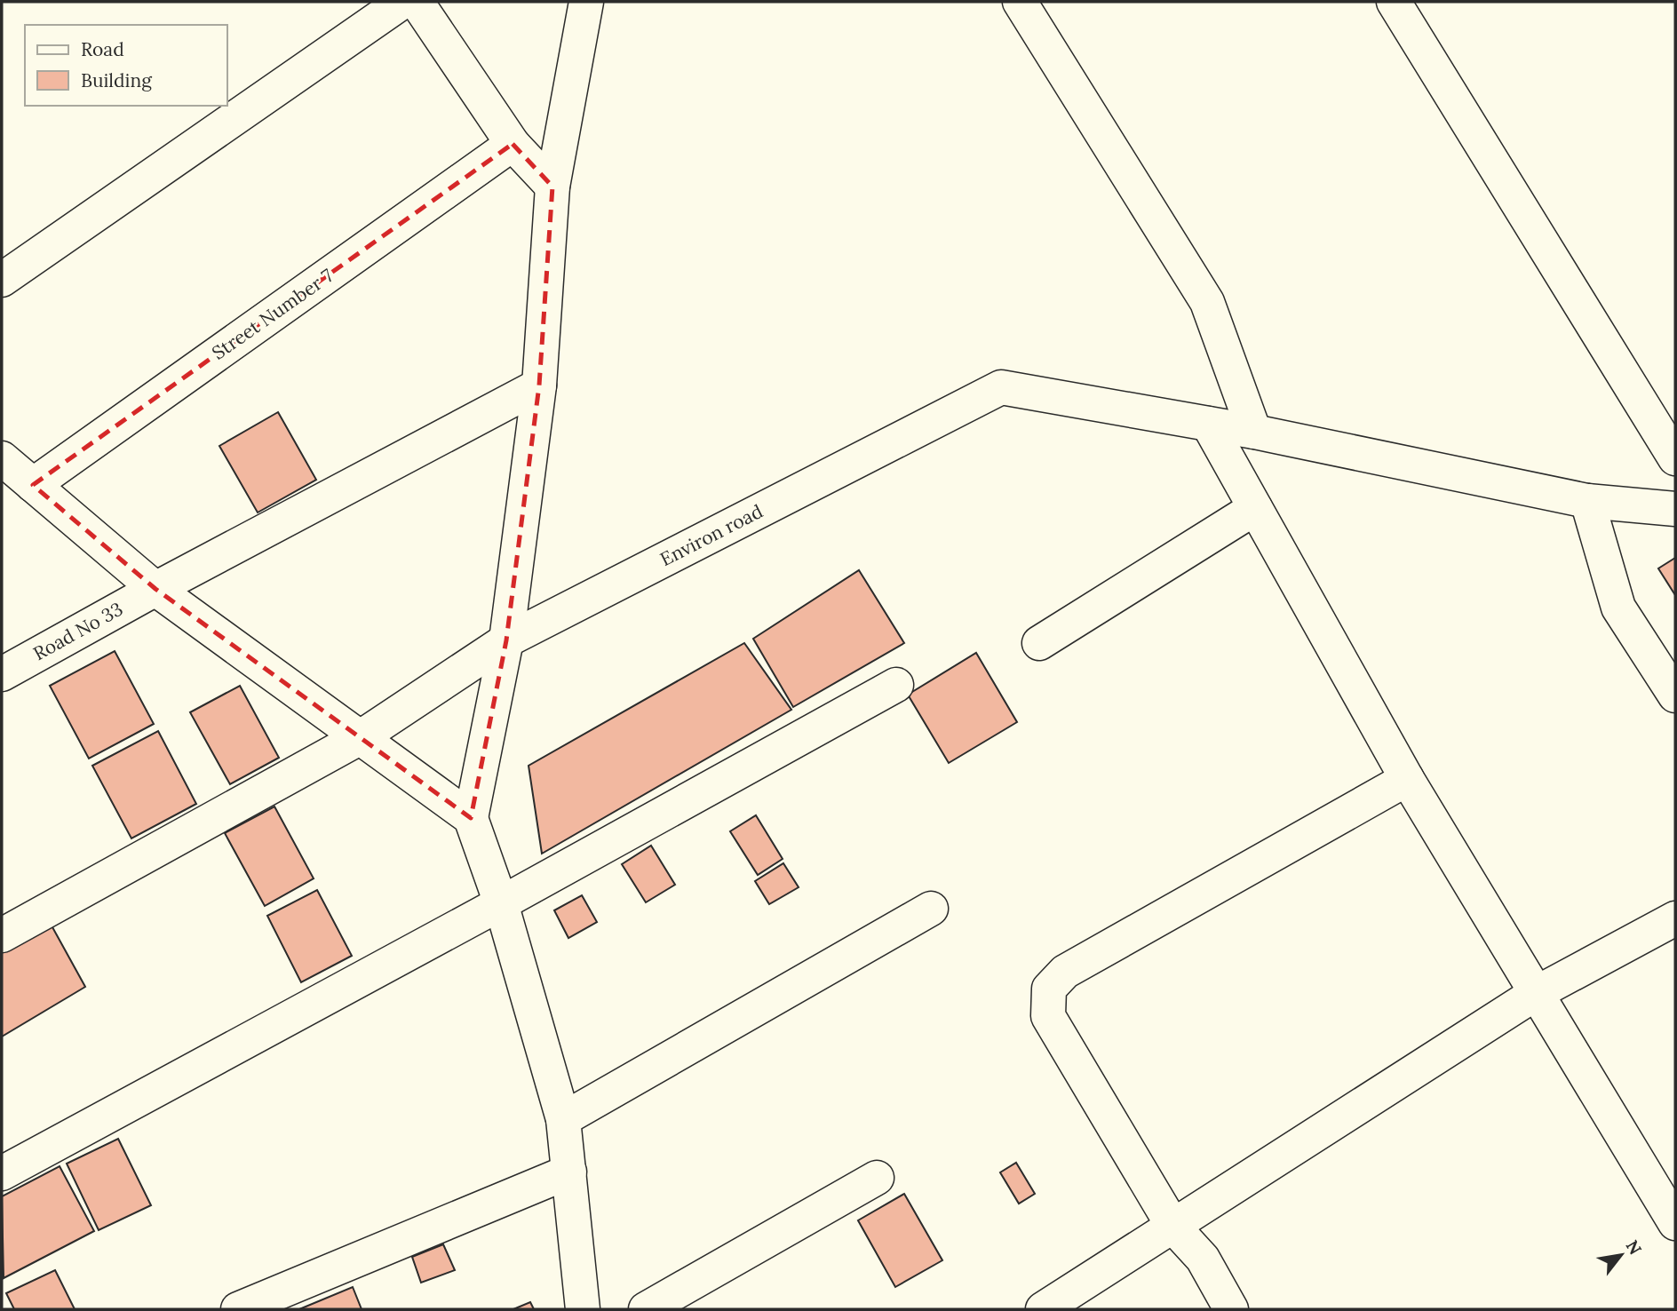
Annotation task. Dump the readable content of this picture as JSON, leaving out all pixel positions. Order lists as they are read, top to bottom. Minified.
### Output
{"streets":{"street":["Street Number 7","Environ road","Road No 33"]},"legend":["Road","Building"],"north":"top right"}
